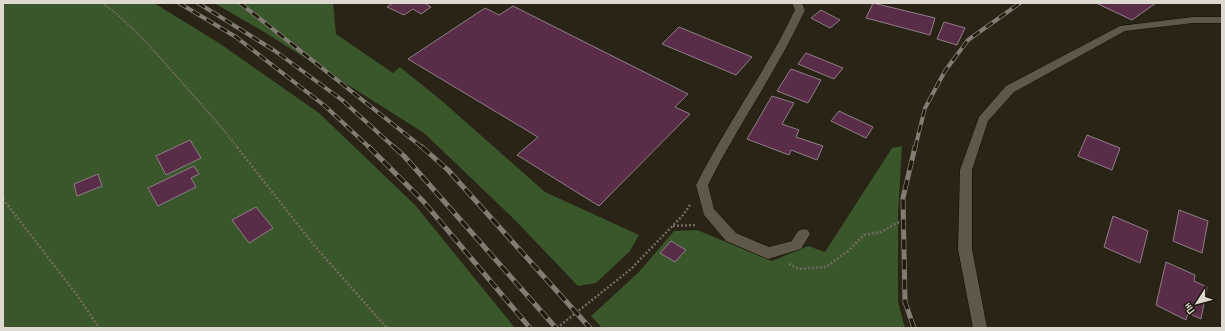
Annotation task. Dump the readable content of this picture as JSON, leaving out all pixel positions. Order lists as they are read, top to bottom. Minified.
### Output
{"north":"bottom left"}
